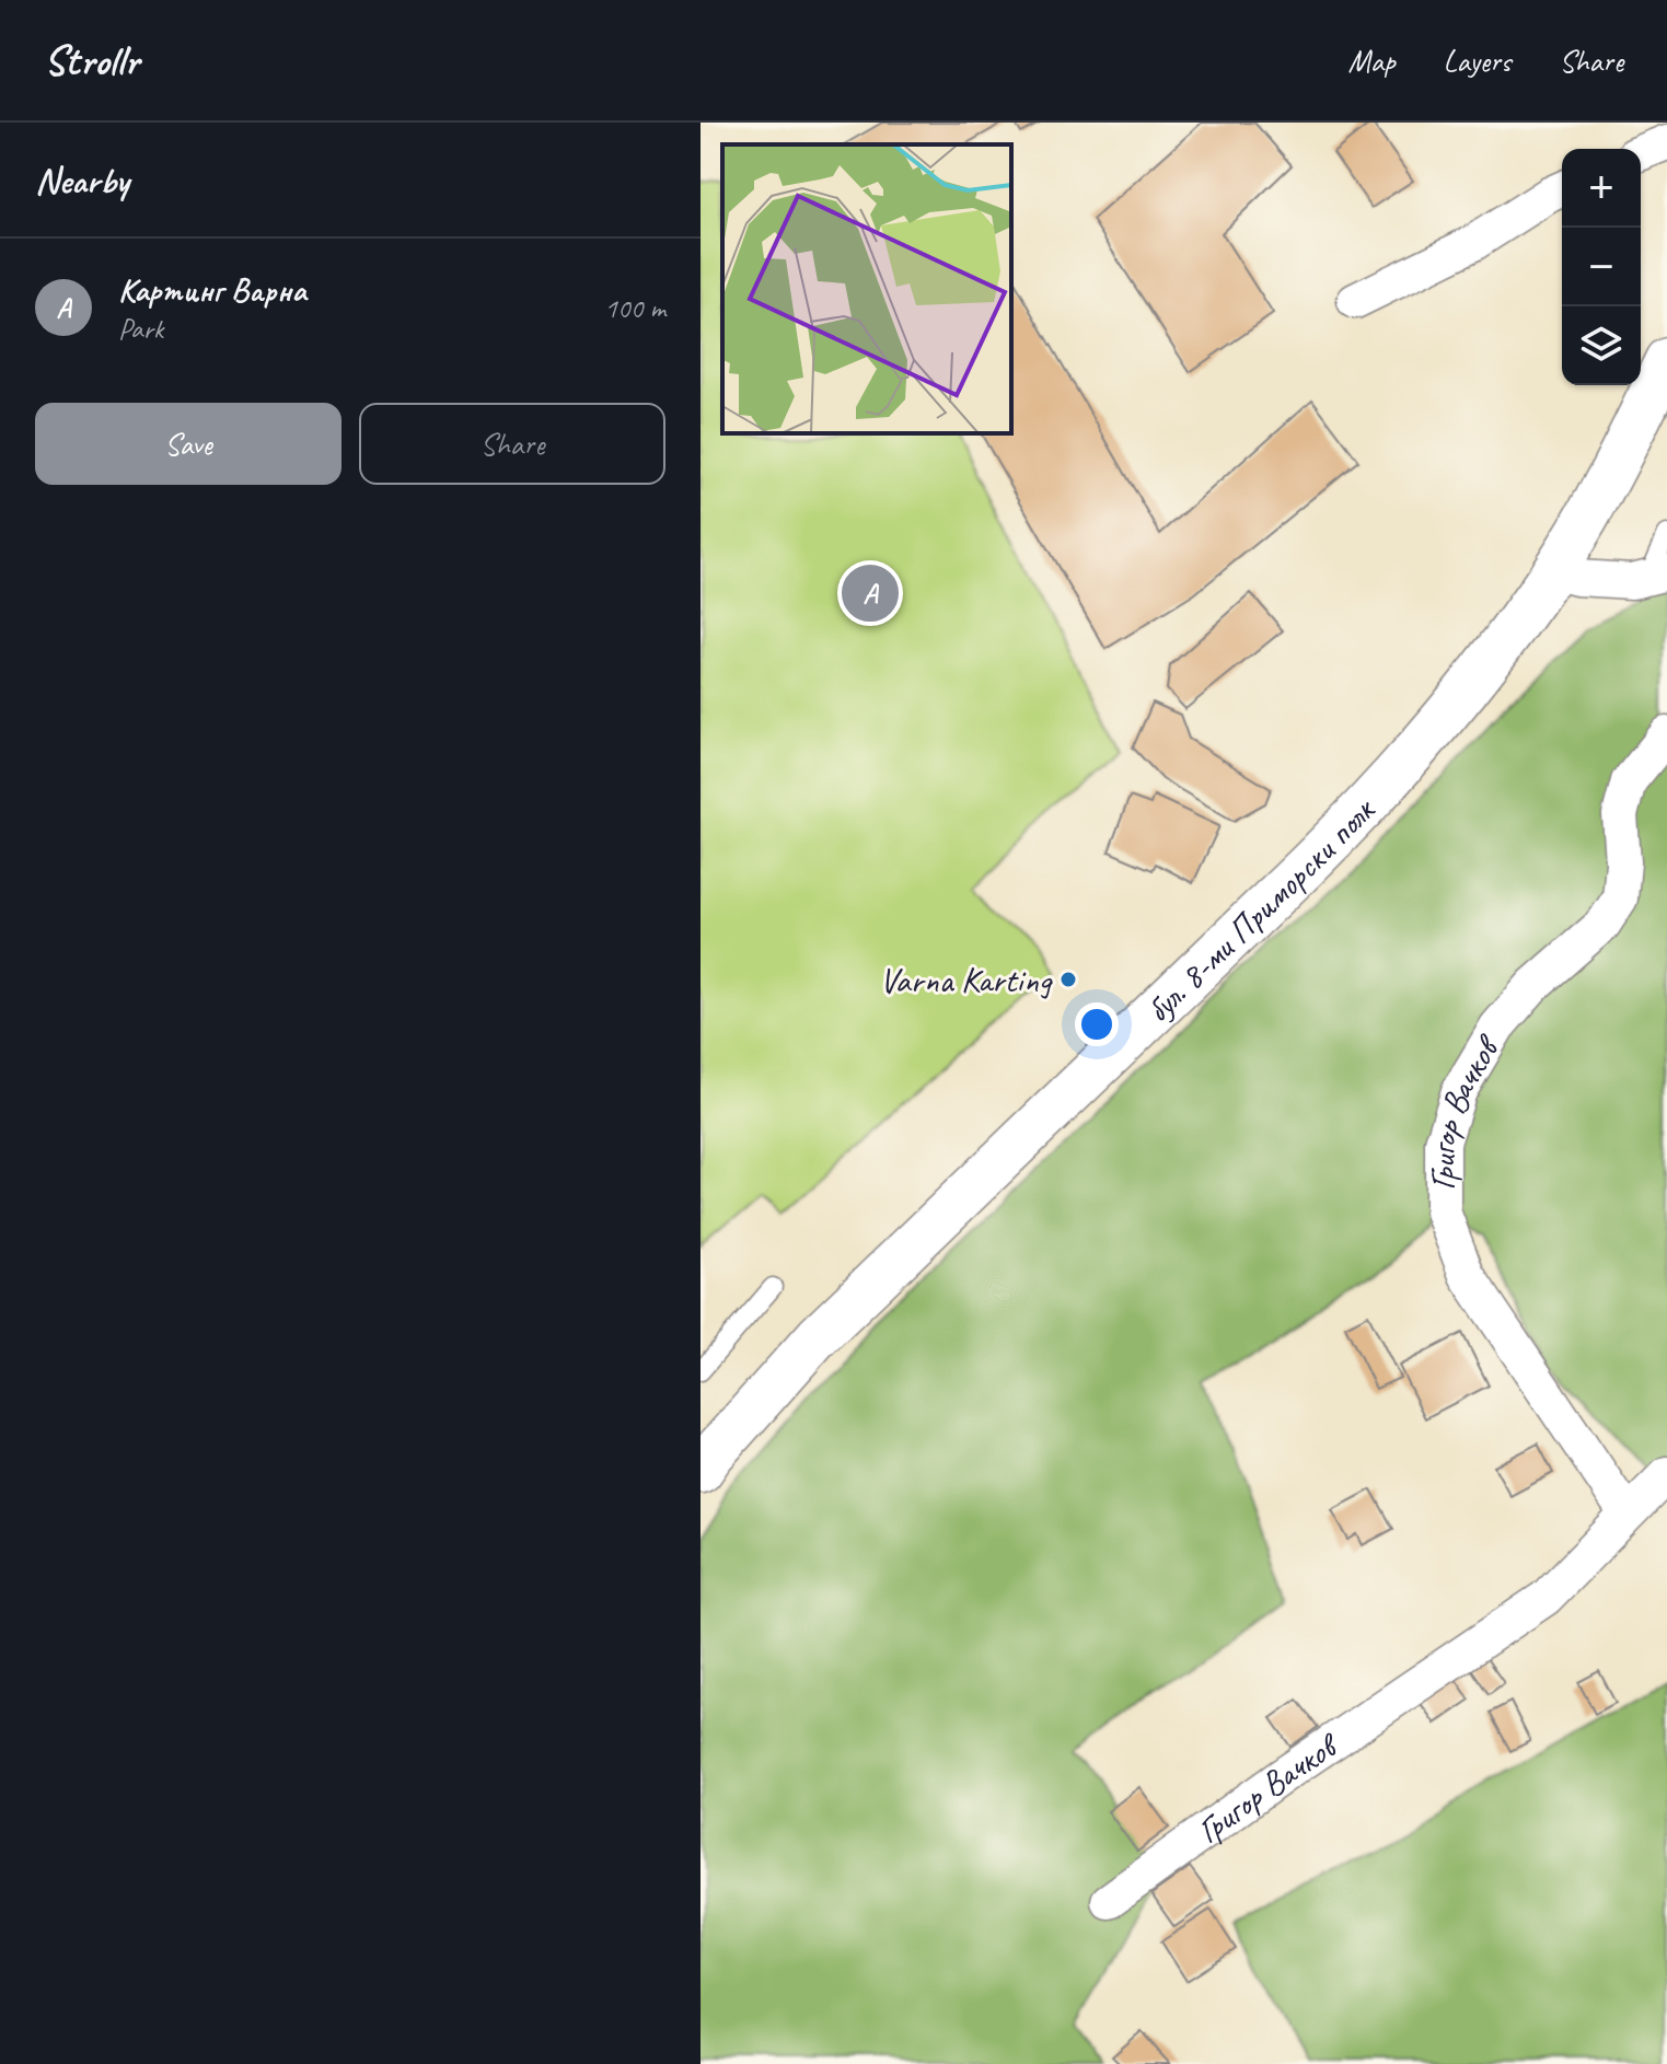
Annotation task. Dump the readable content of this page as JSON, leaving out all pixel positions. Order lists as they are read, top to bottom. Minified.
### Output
{"streets":{"street":["бул. 8-ми Приморски полк","Григор Вачков"]},"places":["Varna Karting"],"page":{"header":"Strollr","nav":["Map","Layers","Share"],"heading":"Nearby","map_buttons":["+","−"],"list":[{"mark":"A","name":"Картинг Варна","note":"Park","value":"100 m"}],"buttons":["Save","Share"],"pins":"A"}}
